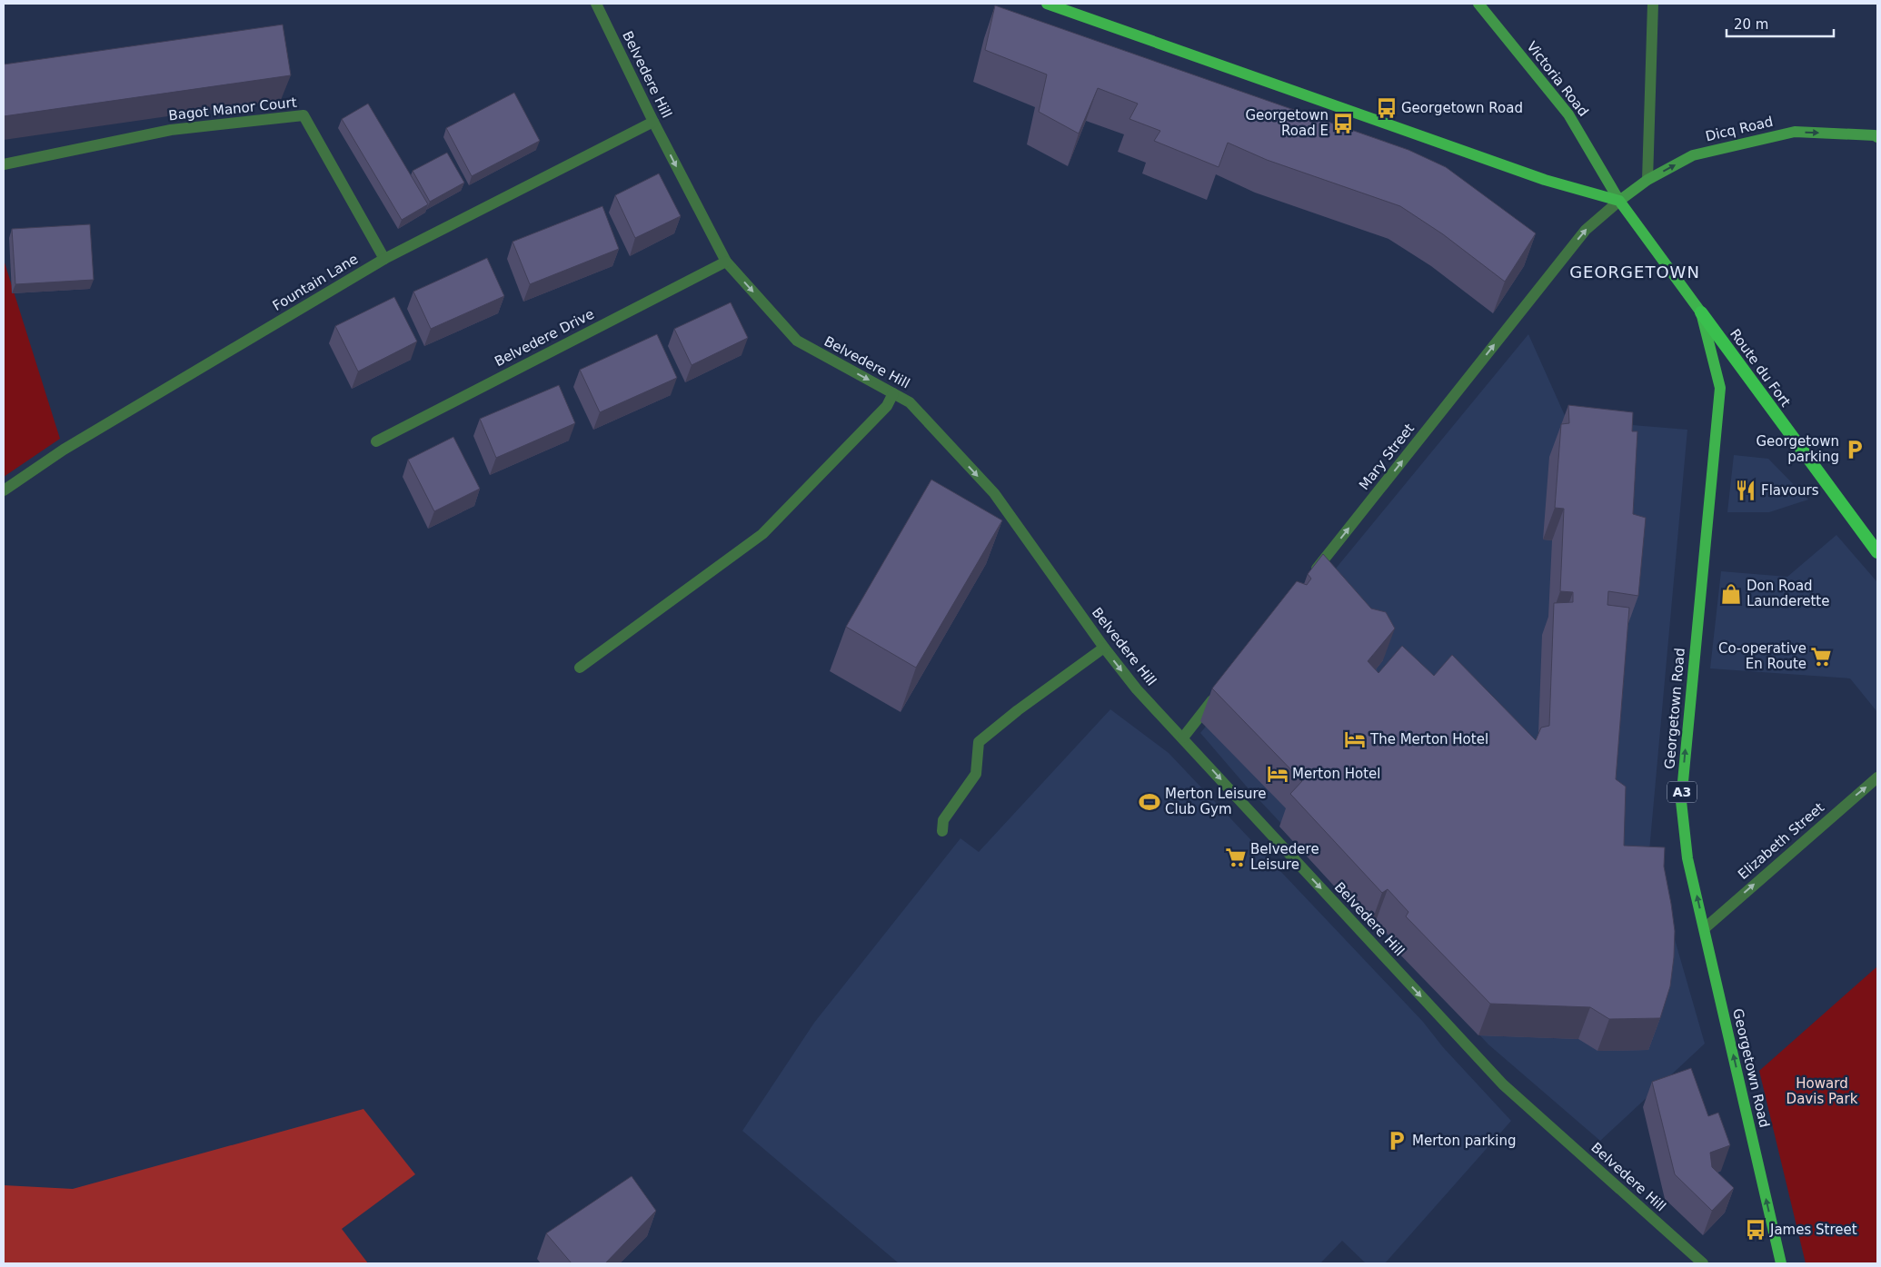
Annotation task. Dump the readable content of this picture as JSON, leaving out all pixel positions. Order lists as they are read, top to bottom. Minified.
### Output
{"streets":{"highway":["Route du Fort"],"main road":["Victoria Road","Dicq Road","Georgetown Road","A3"],"street":["Belvedere Hill","Bagot Manor Court","Fountain Lane","Belvedere Drive","Mary Street","Elizabeth Street"]},"crossings":[["Belvedere Hill","Fountain Lane"],["Belvedere Hill","Belvedere Drive"],["Victoria Road","Dicq Road"],["Victoria Road","Route du Fort"],["Victoria Road","Mary Street"],["Bagot Manor Court","Fountain Lane"],["Dicq Road","Route du Fort"],["Dicq Road","Mary Street"],["Route du Fort","Mary Street"],["Route du Fort","Georgetown Road"],["Georgetown Road","Elizabeth Street"]],"one_way":["Belvedere Hill","Dicq Road","Mary Street","Georgetown Road","Elizabeth Street"],"districts":["GEORGETOWN"],"parks":["Howard Davis Park"],"places":{"bus stop":["Georgetown Road","Georgetown Road E","James Street"],"parking":["Georgetown parking","Merton parking"],"restaurant":["Flavours"],"shop":["Don Road Launderette"],"supermarket":["Co-operative En Route","Belvedere Leisure"],"hotel":["The Merton Hotel","Merton Hotel"],"sports":["Merton Leisure Club Gym"]},"scale_bar":"20 m"}
